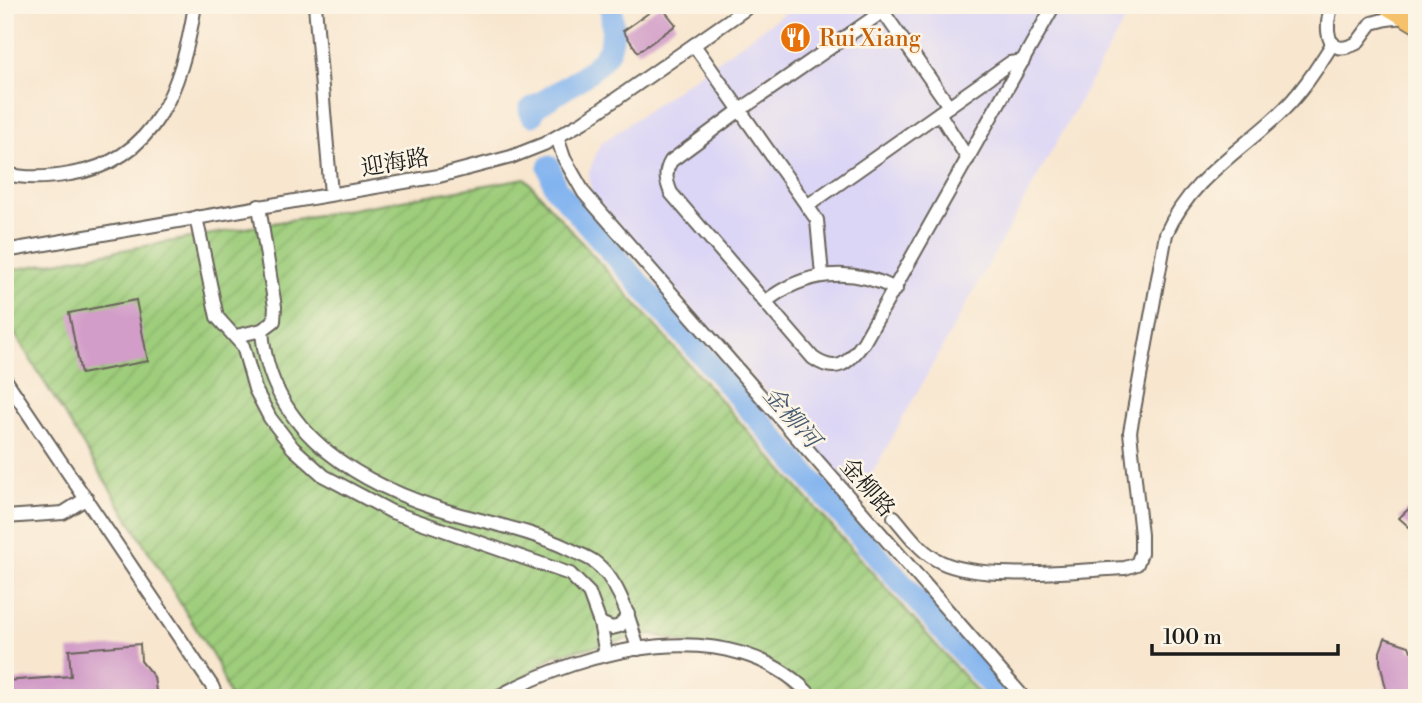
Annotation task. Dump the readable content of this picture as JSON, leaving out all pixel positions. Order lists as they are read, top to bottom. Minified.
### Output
{"streets":{"street":["迎海路","金柳路"]},"crossings":[["迎海路","金柳路"]],"water":["金柳河"],"places":{"restaurant":["Rui Xiang"]},"scale_bar":"100 m"}
